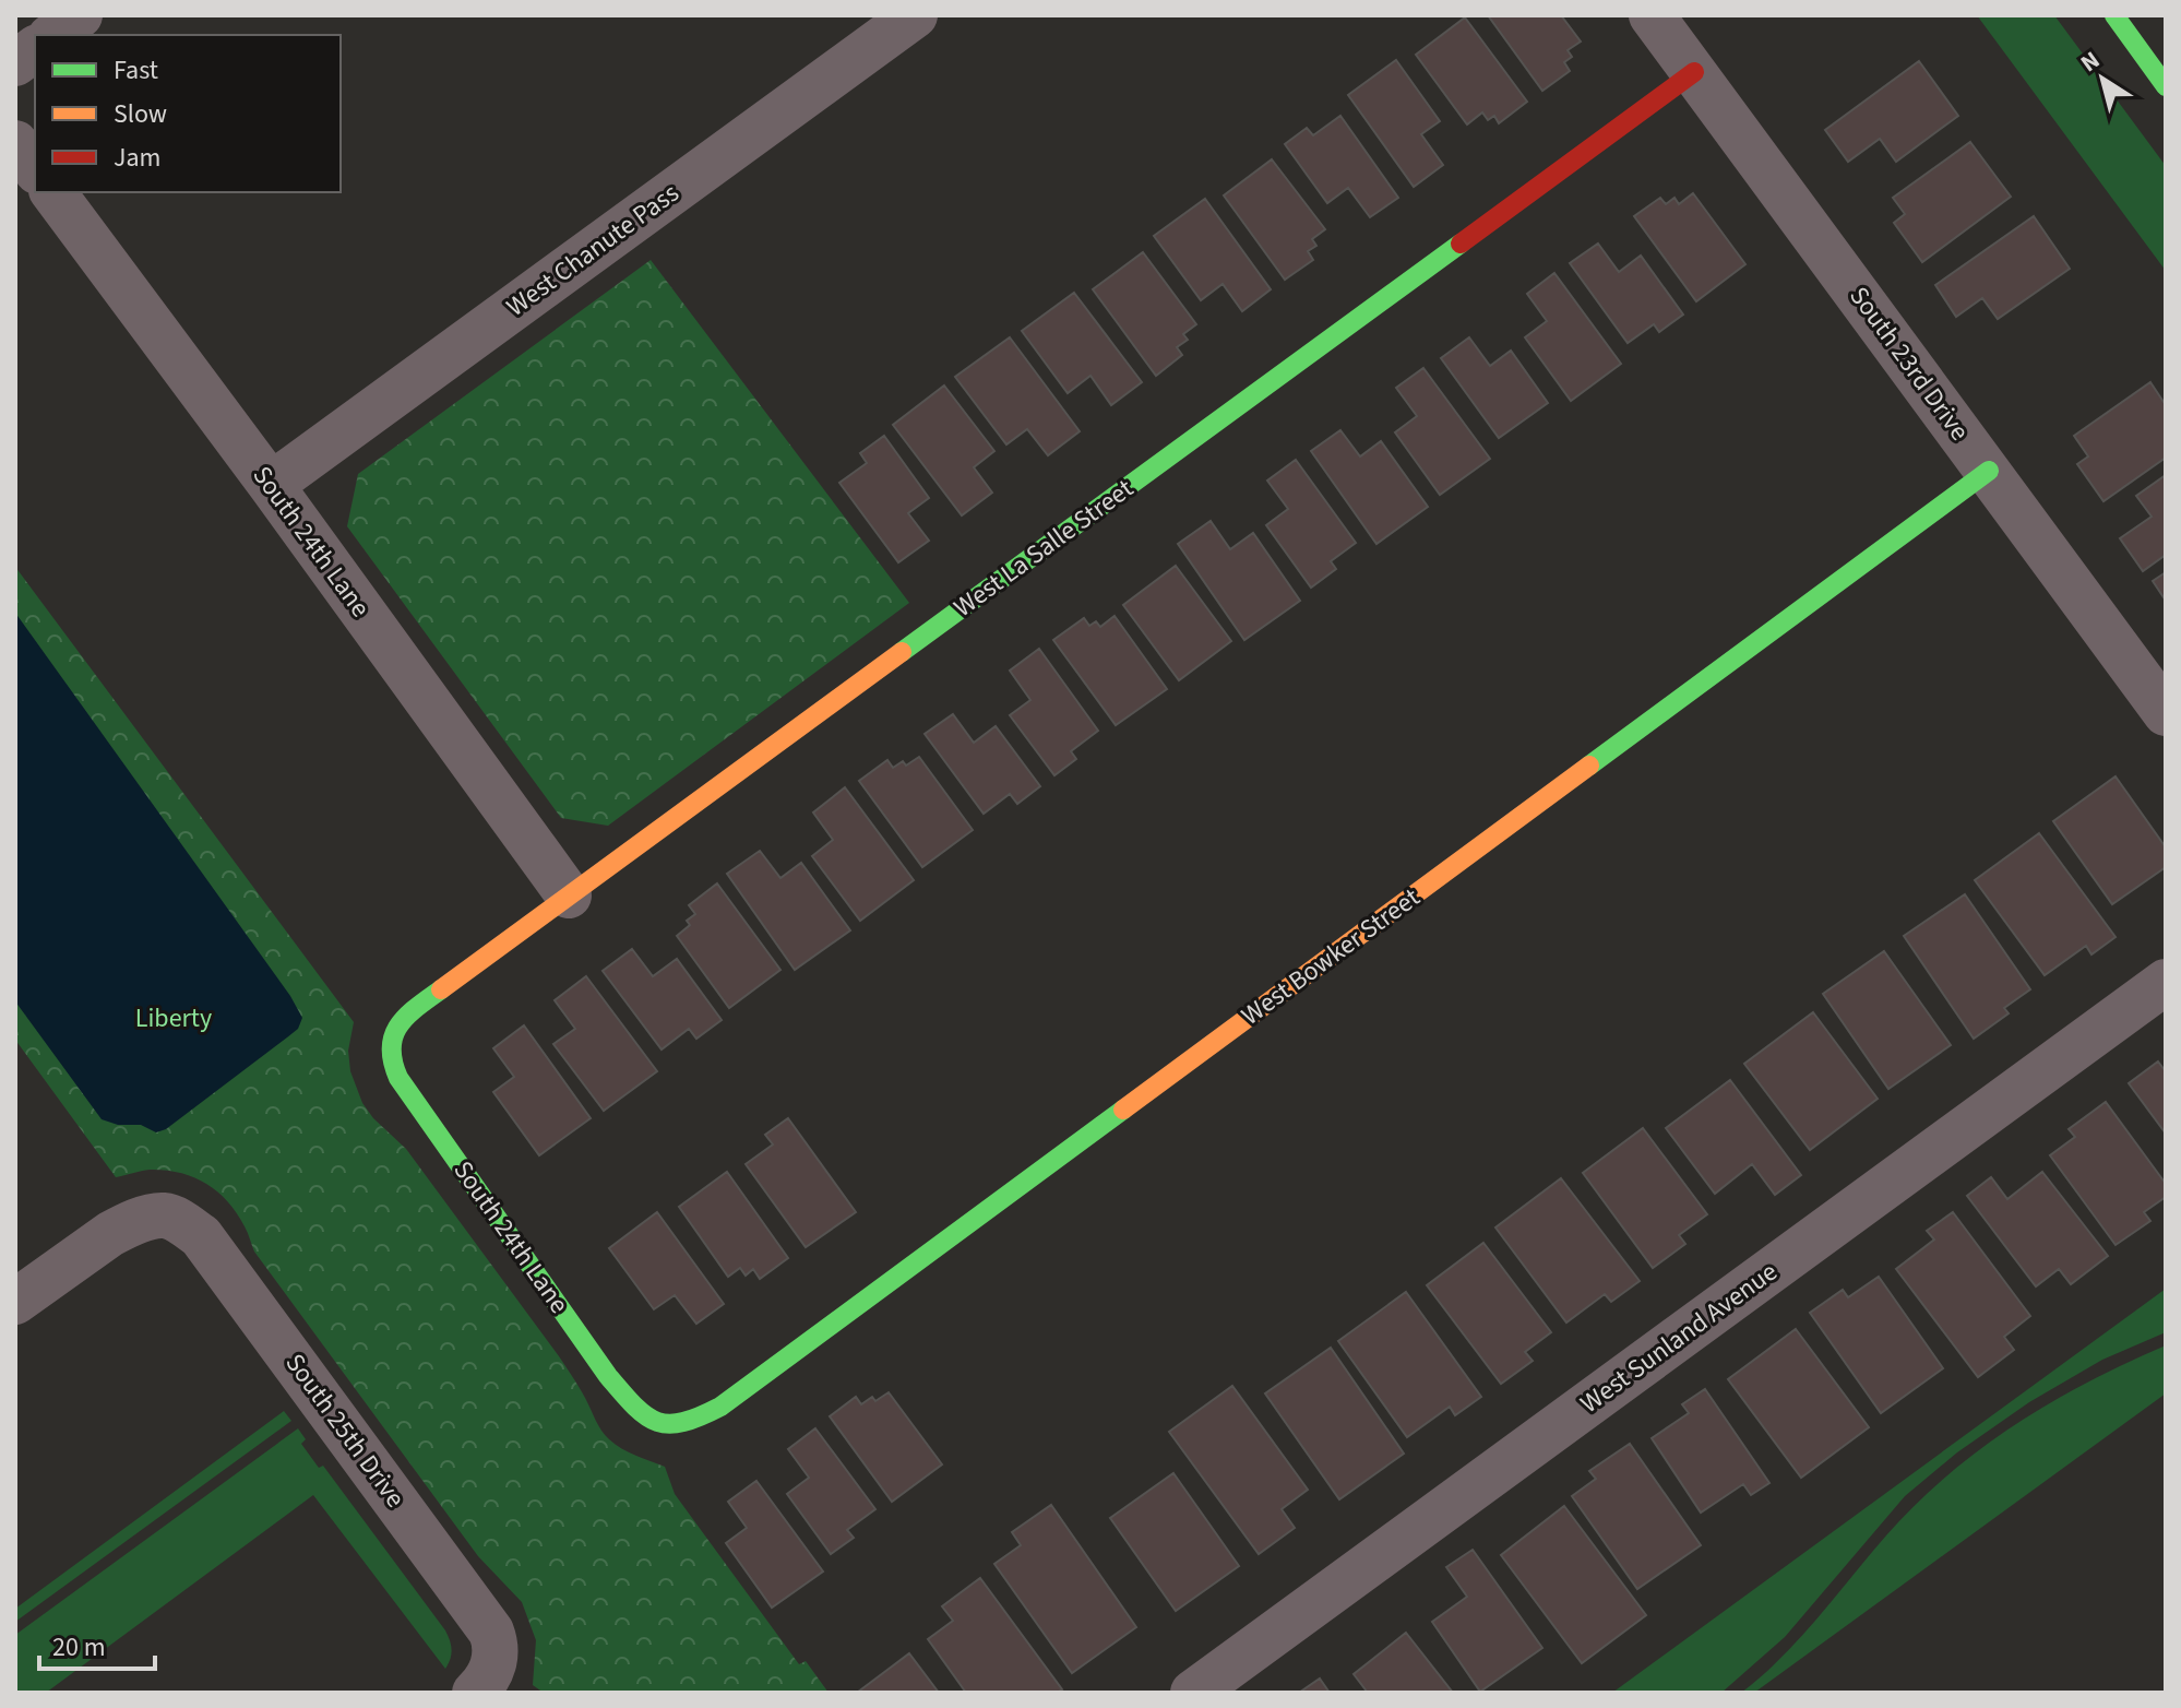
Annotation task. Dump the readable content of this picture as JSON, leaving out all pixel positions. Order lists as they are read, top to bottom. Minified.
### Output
{"streets":{"street":["West Chanute Pass","South 23rd Drive","South 24th Lane","West La Salle Street","West Bowker Street","West Sunland Avenue","South 25th Drive"]},"crossings":[["West Chanute Pass","South 24th Lane"],["South 23rd Drive","West La Salle Street"],["South 23rd Drive","West Bowker Street"],["South 24th Lane","West La Salle Street"],["South 24th Lane","West Bowker Street"]],"parks":["Liberty"],"legend":["Fast","Slow","Jam"],"scale_bar":"20 m","north":"top left"}
